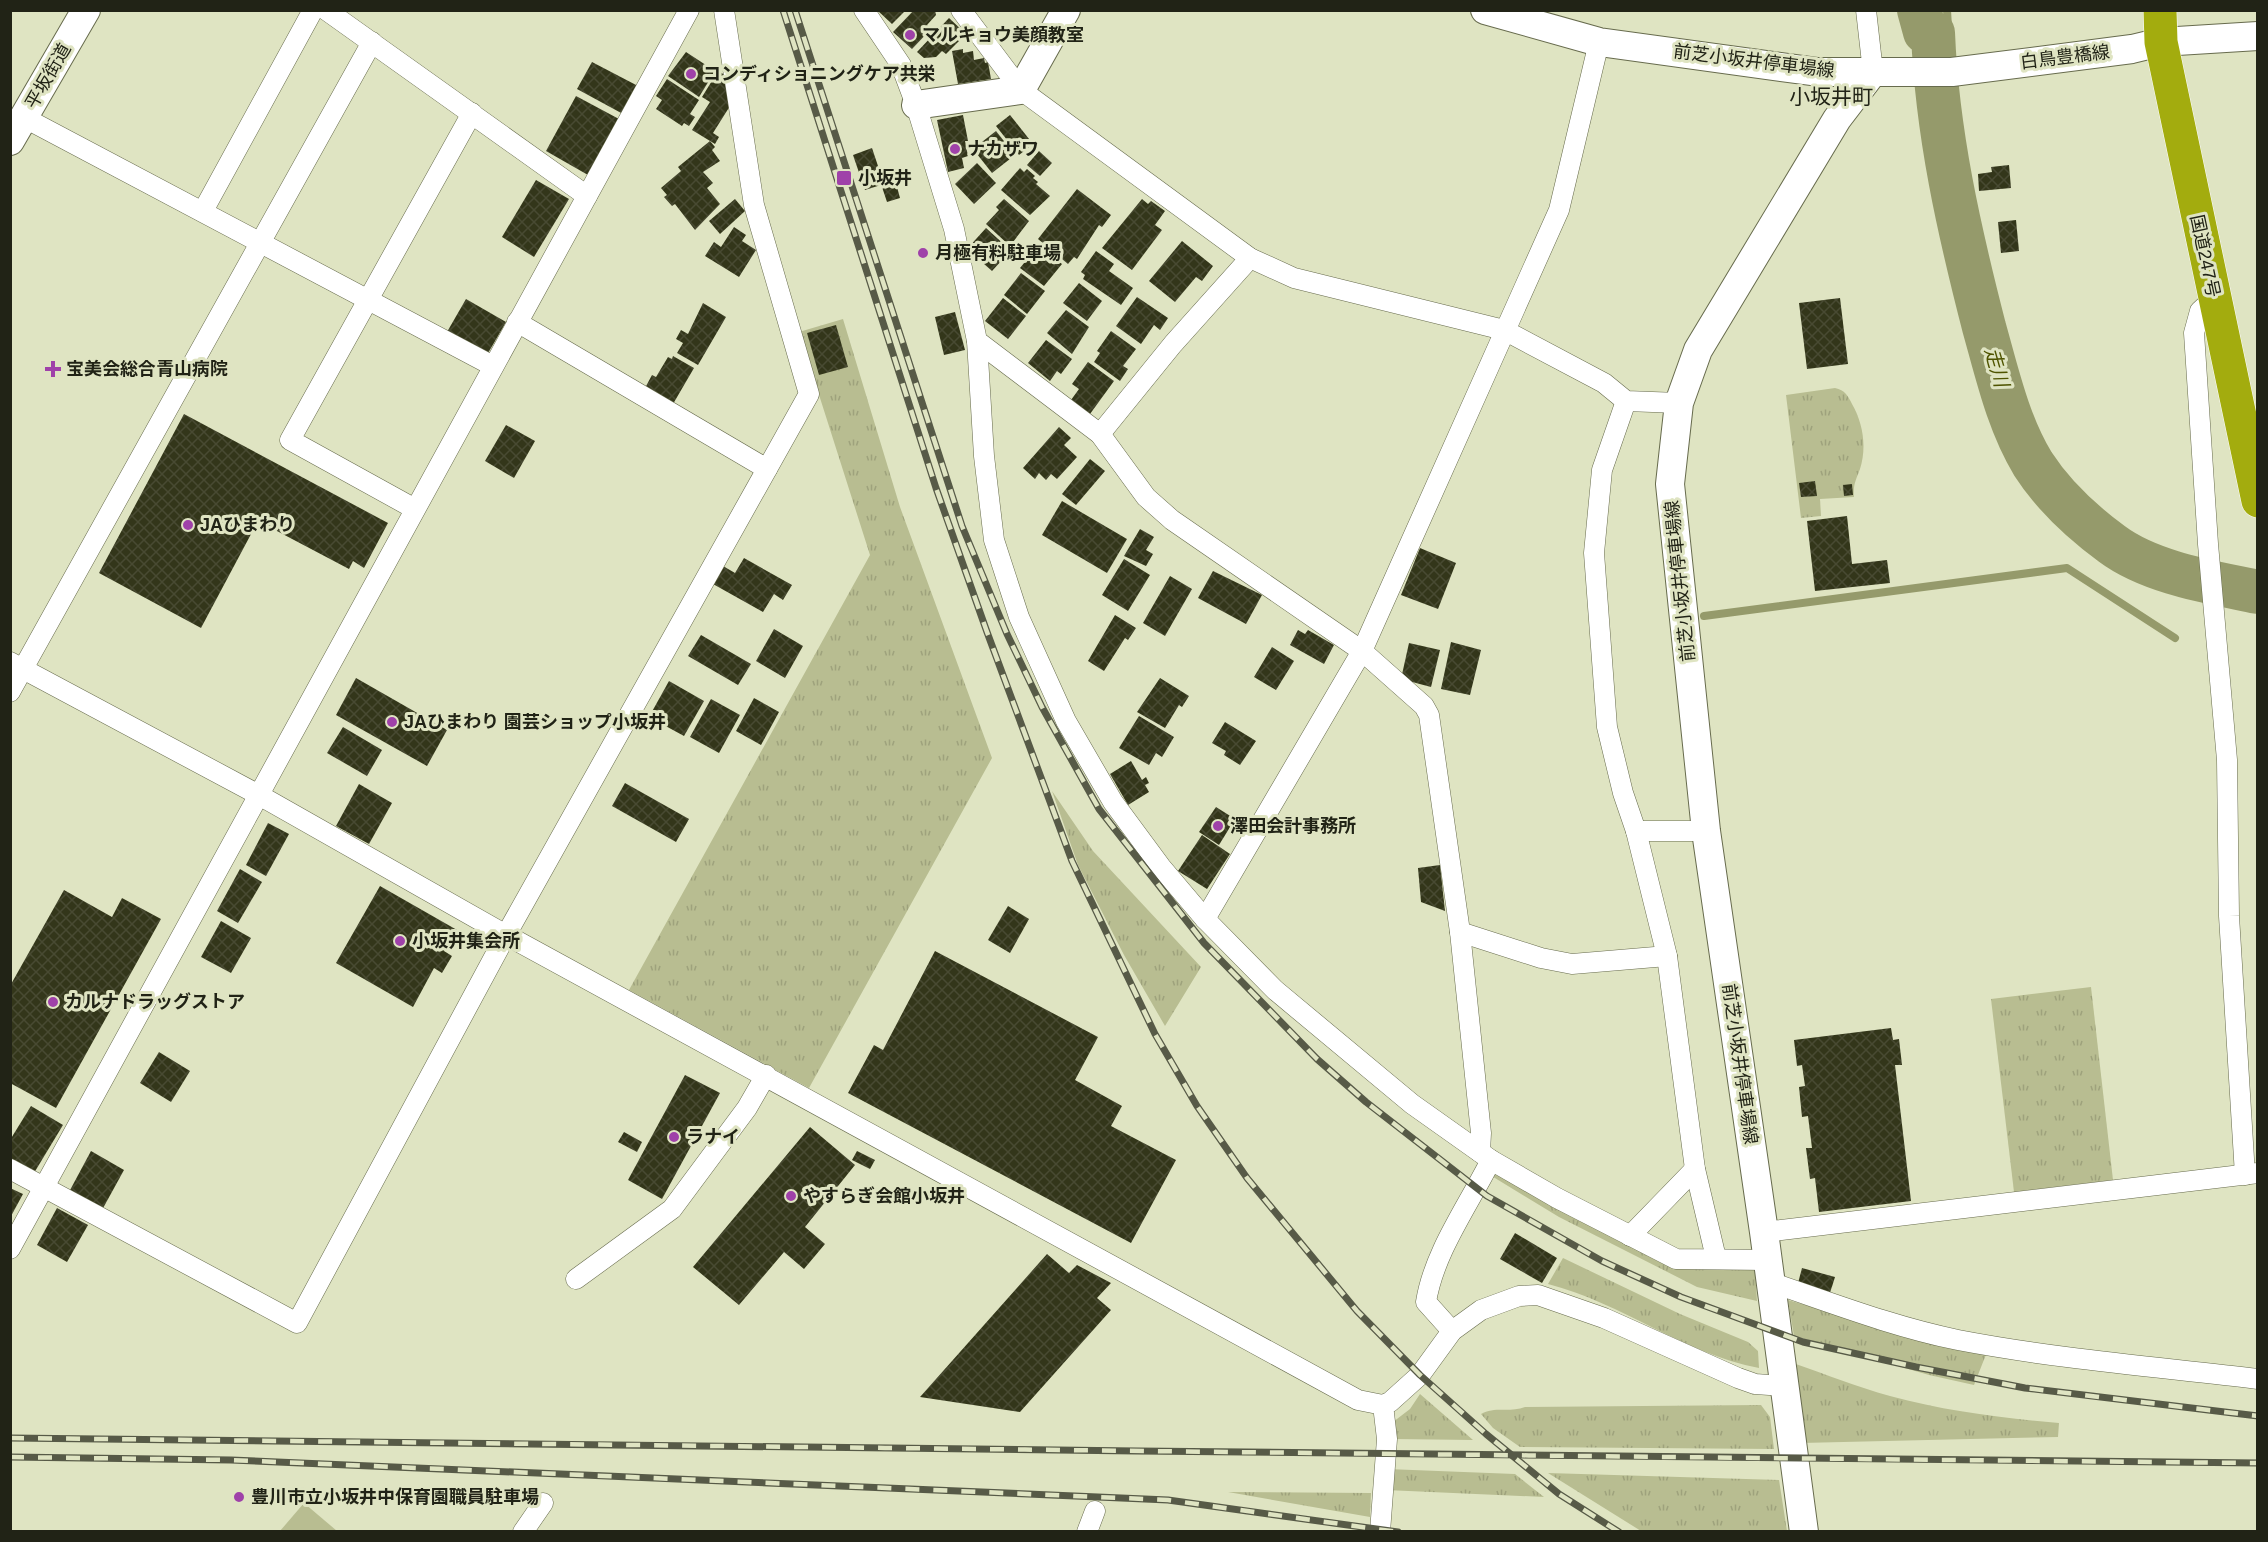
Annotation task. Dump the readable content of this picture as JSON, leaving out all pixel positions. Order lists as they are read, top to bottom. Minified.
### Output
{"streets":{"highway":["国道247号"],"main road":["白鳥豊橋線","前芝小坂井停車場線","平坂街道"]},"crossings":[["白鳥豊橋線","前芝小坂井停車場線"],["白鳥豊橋線","国道247号"]],"districts":["小坂井町"],"water":["走川"],"places":{"other":["マルキョウ美顔教室","コンディショニングケア共栄","ナカザワ","月極有料駐車場","JAひまわり","JAひまわり 園芸ショップ小坂井","澤田会計事務所","小坂井集会所","カルナドラッグストア","ラナイ","やすらぎ会館小坂井","豊川市立小坂井中保育園職員駐車場"],"transit":["小坂井"],"health":["宝美会総合青山病院"]}}
